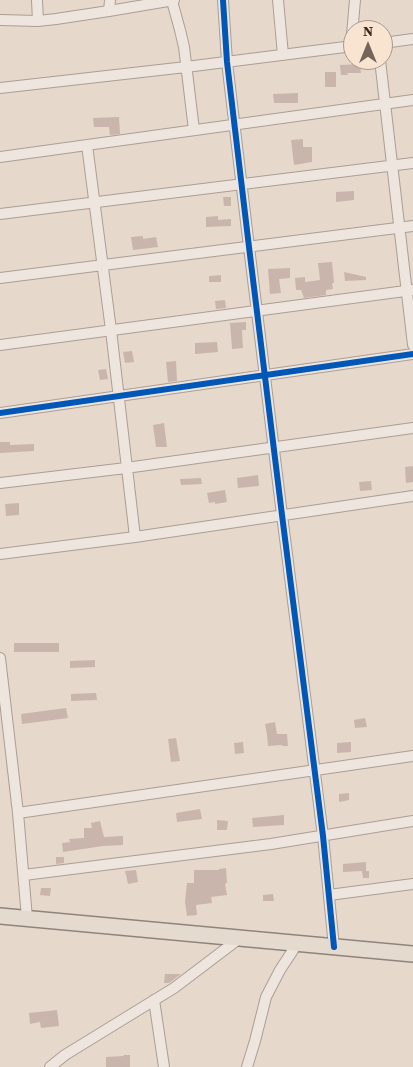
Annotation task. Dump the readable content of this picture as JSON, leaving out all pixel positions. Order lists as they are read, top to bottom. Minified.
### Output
{"north":"top"}
